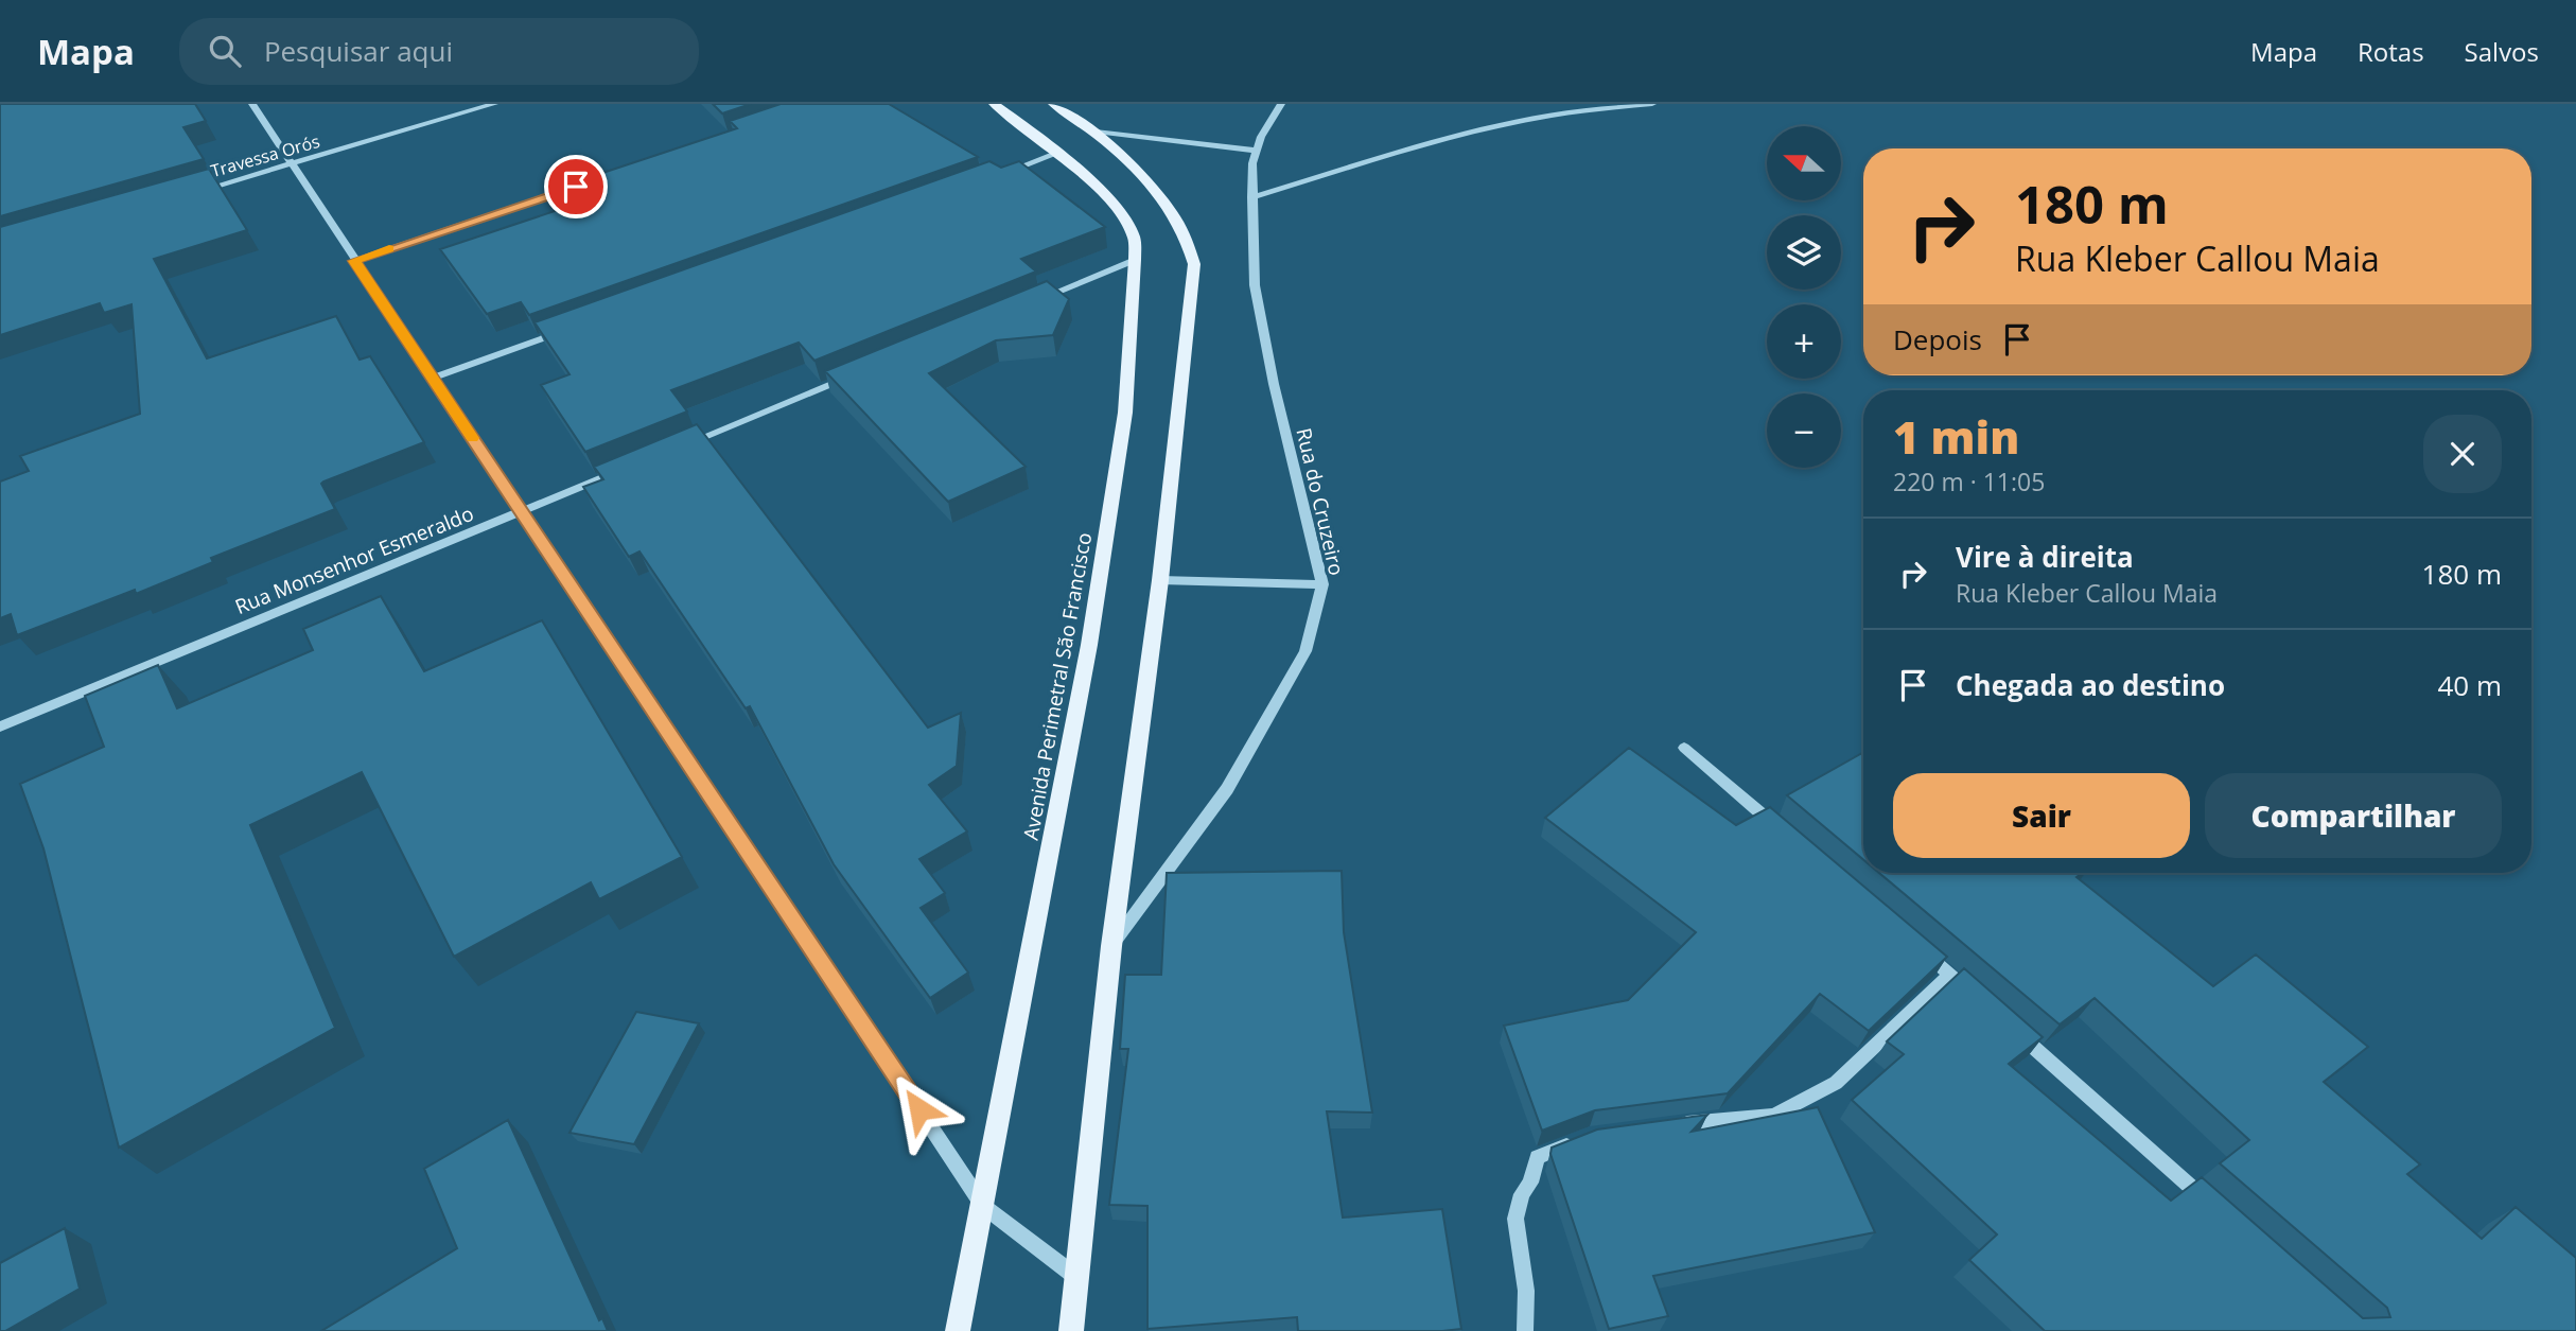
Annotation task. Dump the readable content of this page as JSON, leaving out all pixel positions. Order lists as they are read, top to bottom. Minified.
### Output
{"streets":{"main road":["Avenida Perimetral São Francisco"],"street":["Travessa Orós","Rua do Cruzeiro","Rua Monsenhor Esmeraldo"]},"north":"left","page":{"header":"Mapa","search":"Pesquisar aqui","nav":["Mapa","Rotas","Salvos"],"map_buttons":["+","−"],"turn":["180 m","Rua Kleber Callou Maia"],"then":"Depois","heading":["1 min","220 m · 11:05"],"list":[{"name":"Vire à direita","note":"Rua Kleber Callou Maia","value":"180 m"},{"name":"Chegada ao destino","value":"40 m"}],"buttons":["Sair","Compartilhar"]}}
